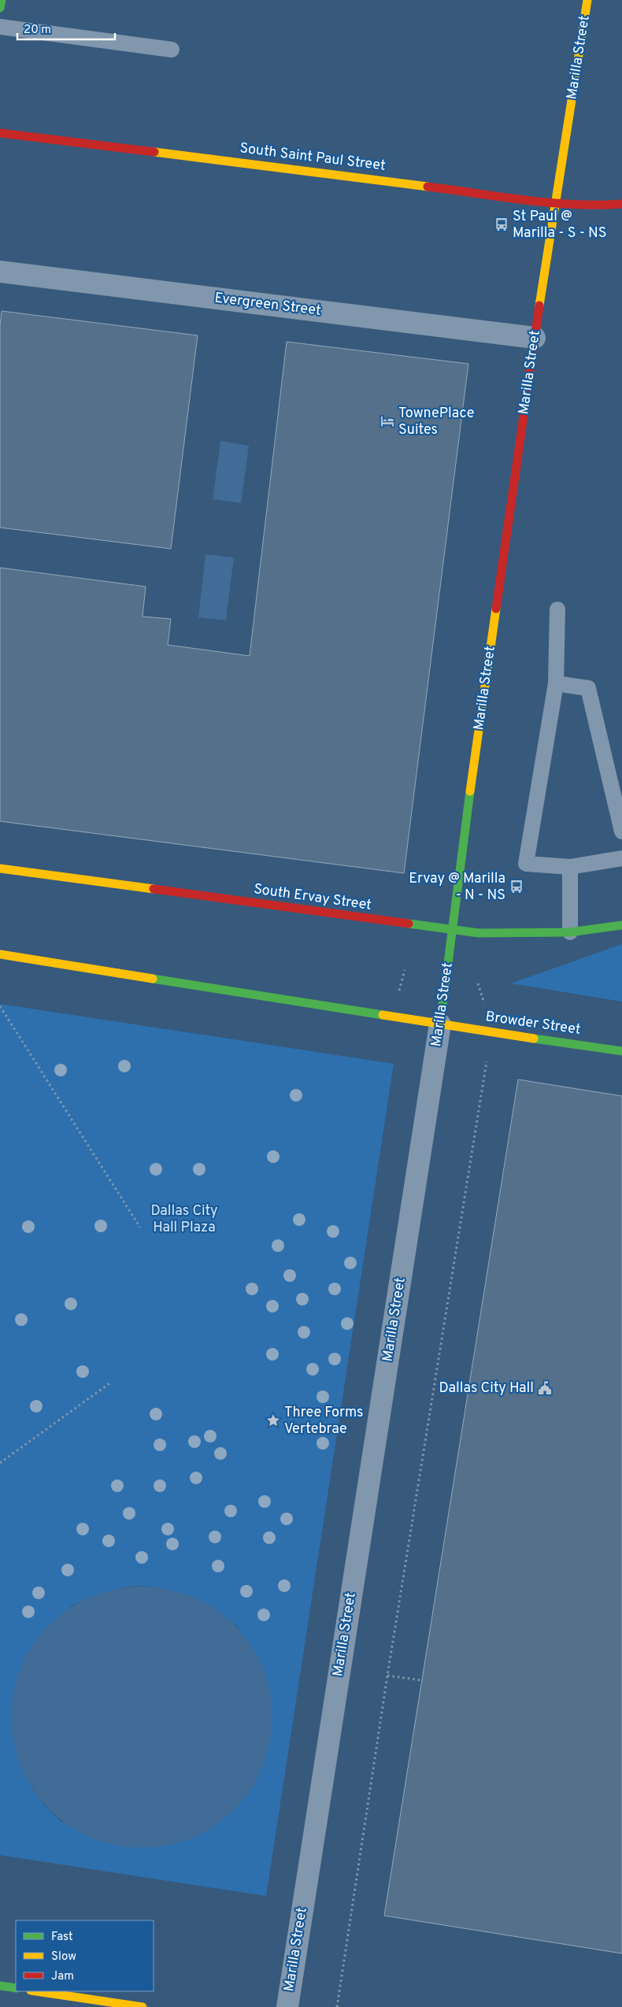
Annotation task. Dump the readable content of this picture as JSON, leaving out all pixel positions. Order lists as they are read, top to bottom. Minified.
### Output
{"streets":{"main road":["Marilla Street","South Saint Paul Street","South Ervay Street","Browder Street"],"street":["Evergreen Street"]},"crossings":[["Marilla Street","South Saint Paul Street"],["Marilla Street","Evergreen Street"],["Marilla Street","South Ervay Street"],["Marilla Street","Browder Street"]],"parks":["Dallas City Hall Plaza"],"places":{"bus stop":["St Paul @ Marilla - S - NS","Ervay @ Marilla - N - NS"],"hotel":["TownePlace Suites"],"public building":["Dallas City Hall"],"place":["Three Forms Vertebrae"]},"legend":["Fast","Slow","Jam"],"scale_bar":"20 m"}
